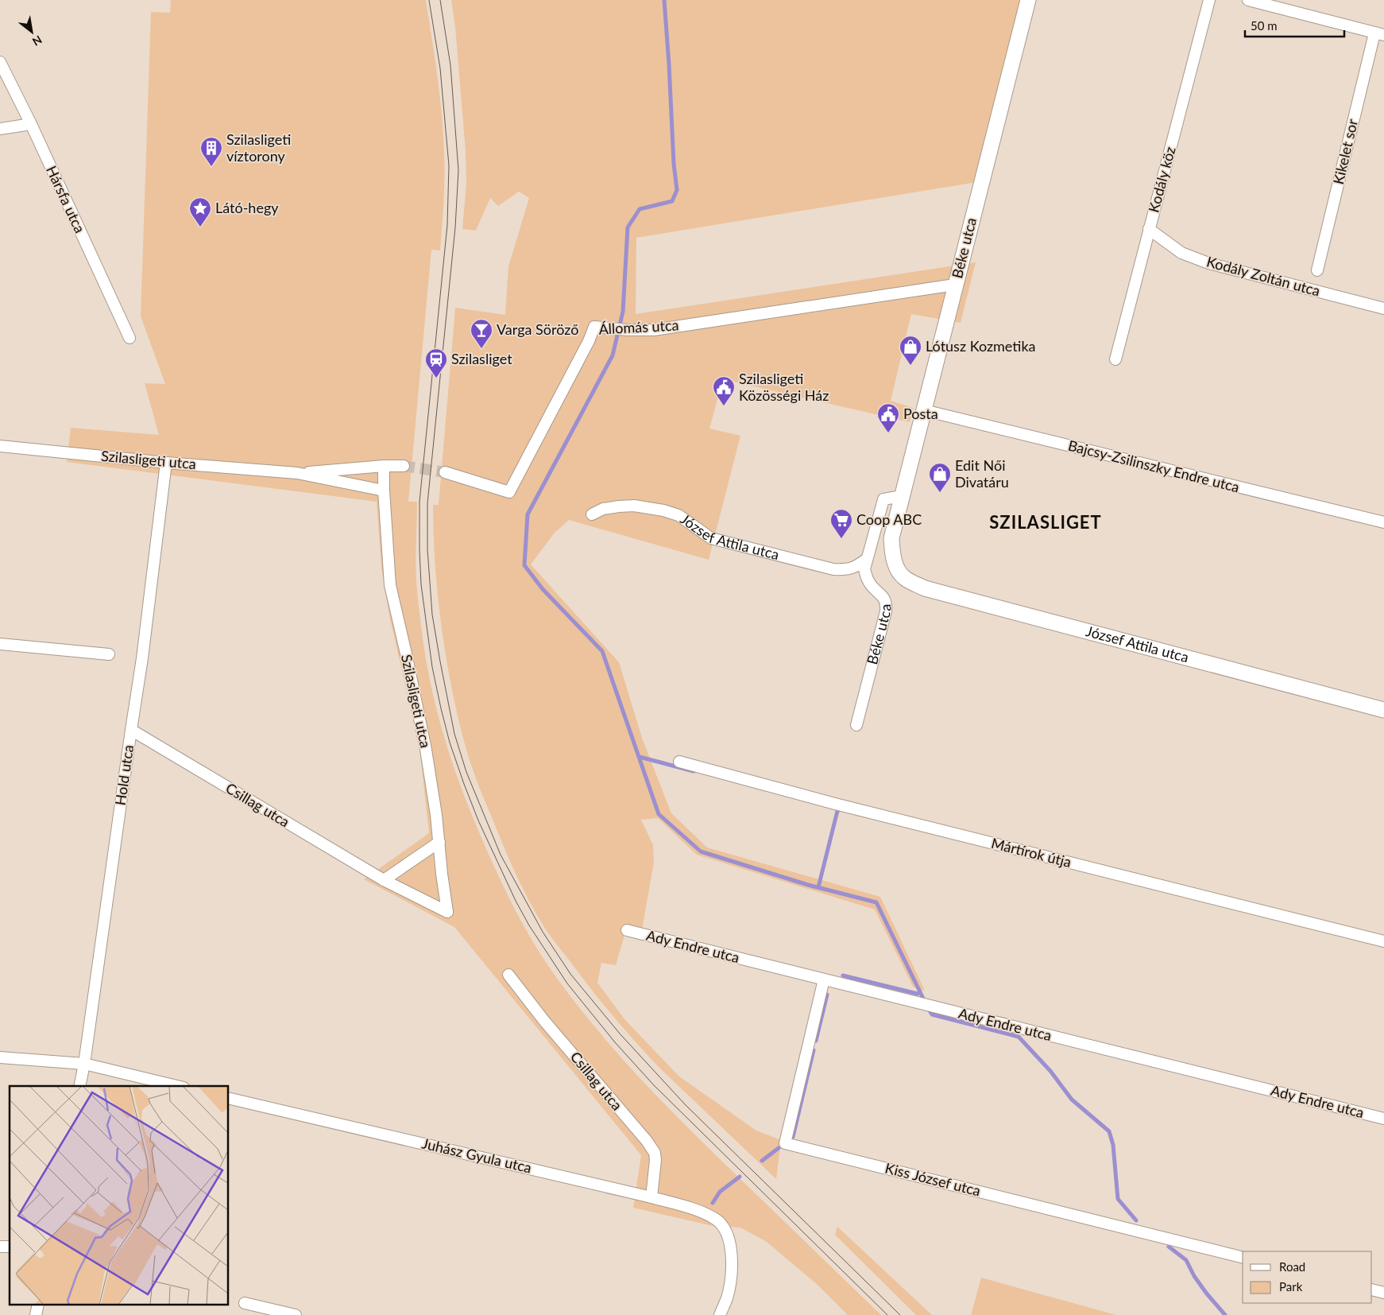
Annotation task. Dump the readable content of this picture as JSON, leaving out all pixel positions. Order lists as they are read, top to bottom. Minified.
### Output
{"streets":{"street":["Kikelet sor","Kodály köz","Hársfa utca","Béke utca","Kodály Zoltán utca","Állomás utca","Szilasligeti utca","Bajcsy-Zsilinszky Endre utca","József Attila utca","Hold utca","Csillag utca","Mártírok útja","Ady Endre utca","Juhász Gyula utca","Kiss József utca"]},"crossings":[["Kodály köz","Kodály Zoltán utca"],["Béke utca","Állomás utca"],["Béke utca","Bajcsy-Zsilinszky Endre utca"],["Béke utca","József Attila utca"],["Szilasligeti utca","Hold utca"],["Szilasligeti utca","Csillag utca"],["Hold utca","Csillag utca"],["Csillag utca","Juhász Gyula utca"],["Ady Endre utca","Kiss József utca"]],"districts":["SZILASLIGET"],"places":{"building":["Szilasligeti víztorony"],"place":["Látó-hegy"],"bar":["Varga Söröző"],"shop":["Lótusz Kozmetika","Edit Női Divatáru"],"station":["Szilasliget"],"public building":["Szilasligeti Közösségi Ház","Posta"],"supermarket":["Coop ABC"]},"legend":["Road","Park"],"scale_bar":"50 m","north":"bottom right"}
